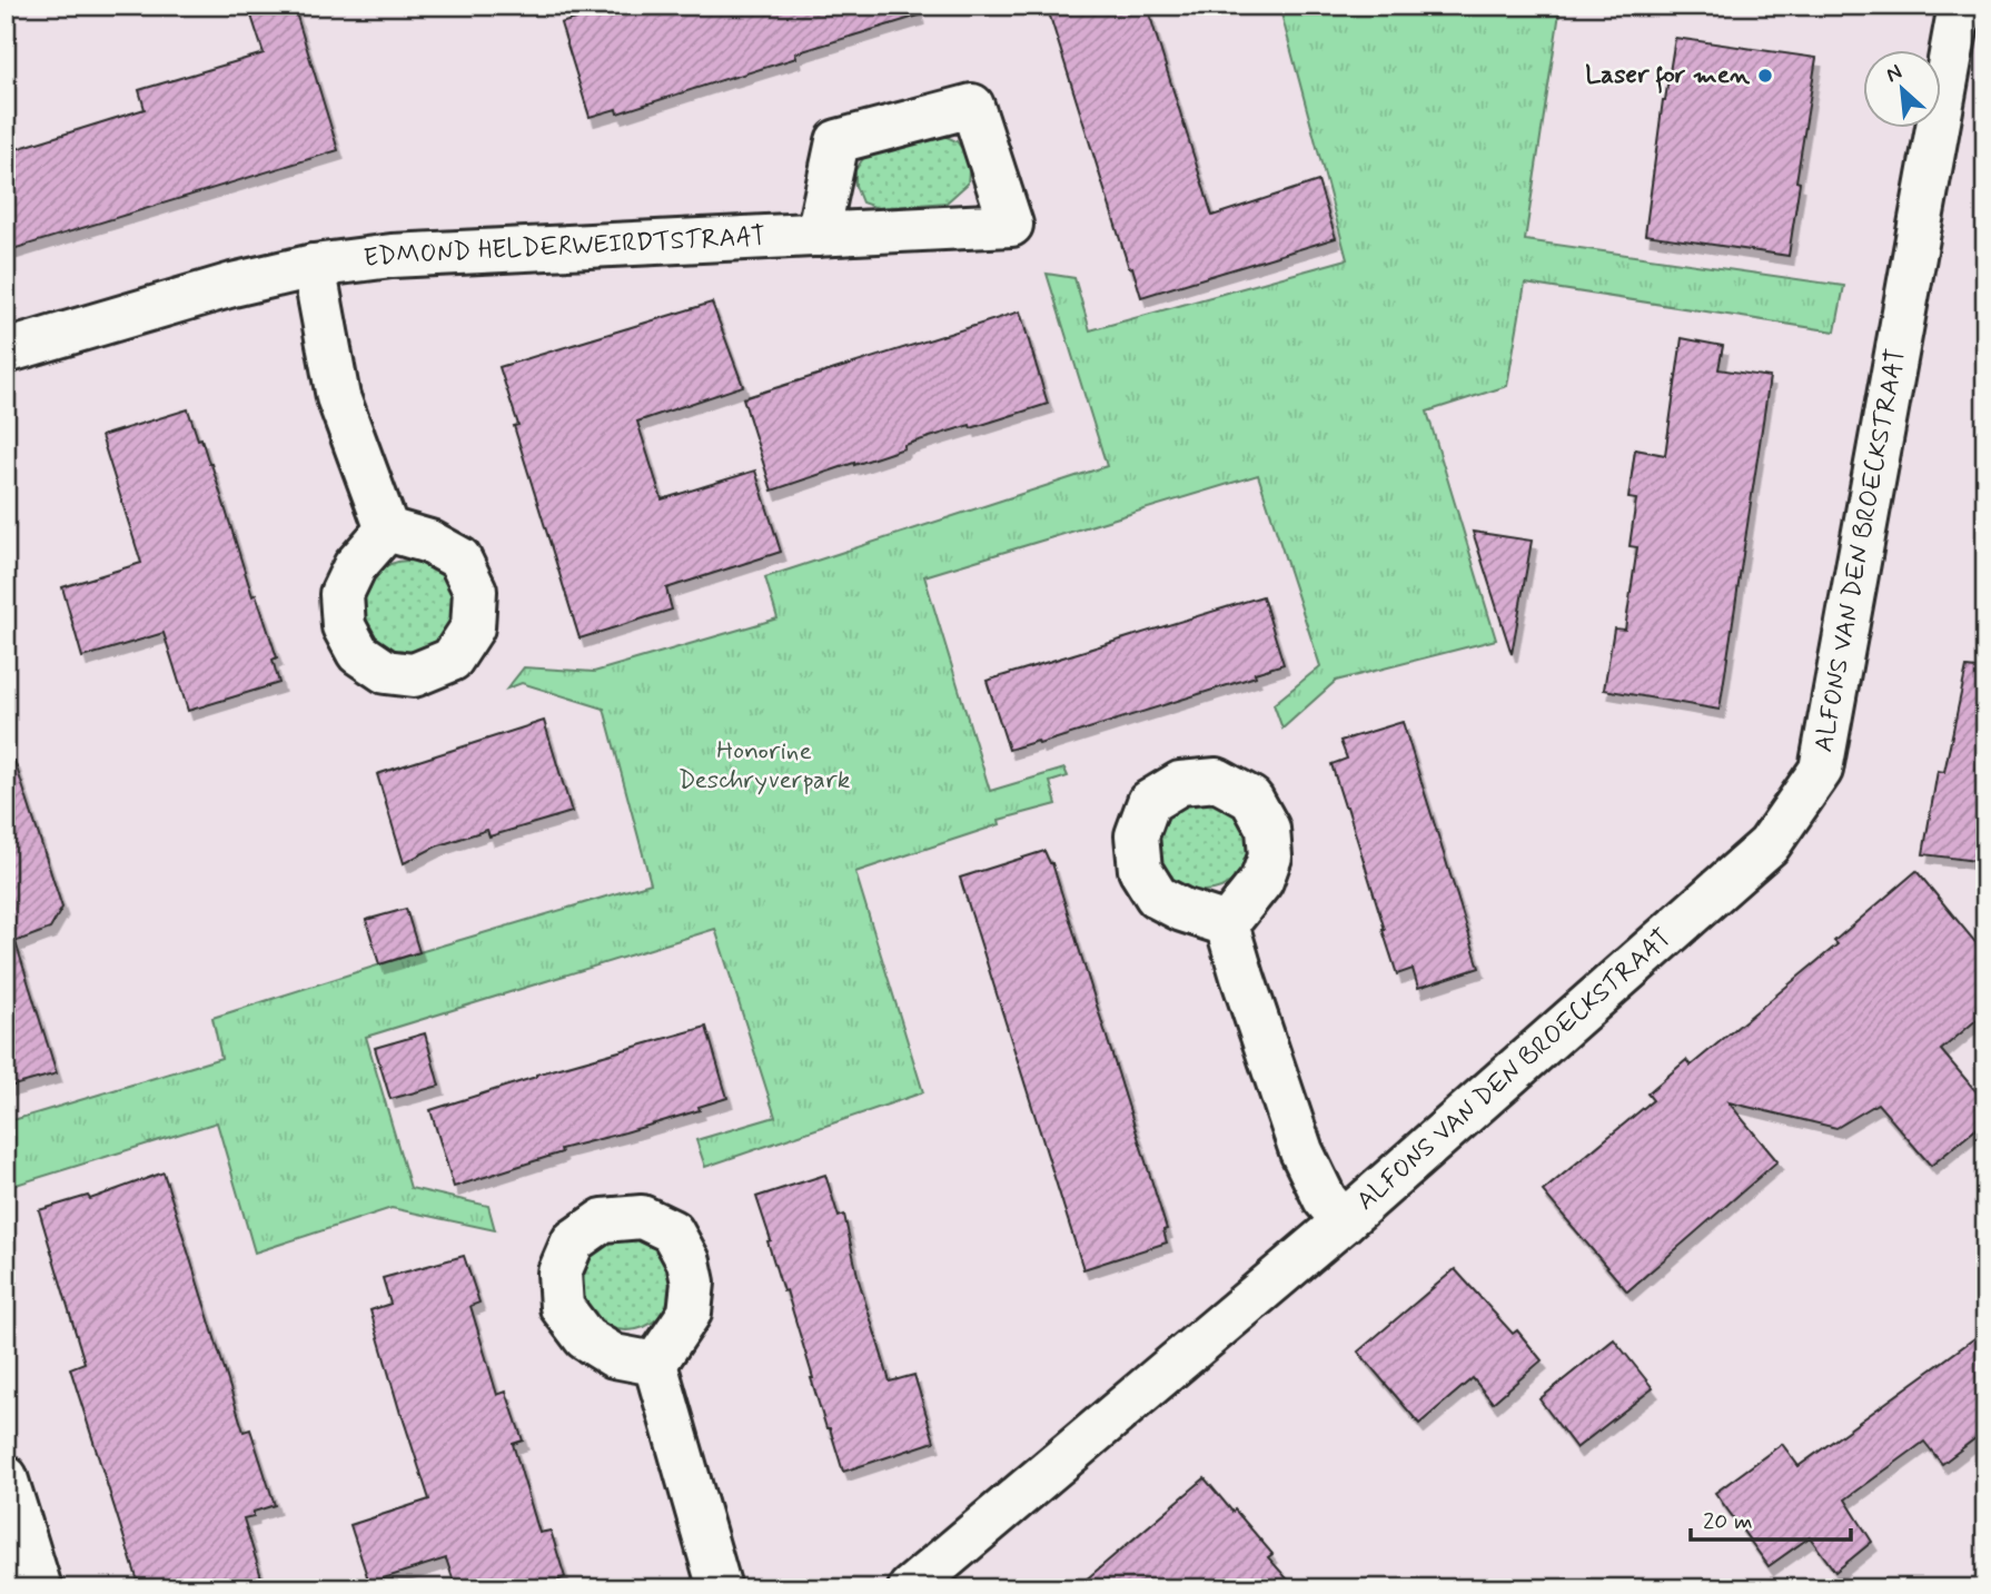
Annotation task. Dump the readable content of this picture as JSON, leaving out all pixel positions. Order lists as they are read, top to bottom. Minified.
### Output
{"streets":{"street":["EDMOND HELDERWEIRDTSTRAAT","ALFONS VAN DEN BROECKSTRAAT"]},"parks":["Honorine Deschryverpark"],"places":["Laser for men"],"scale_bar":"20 m","north":"top left"}
